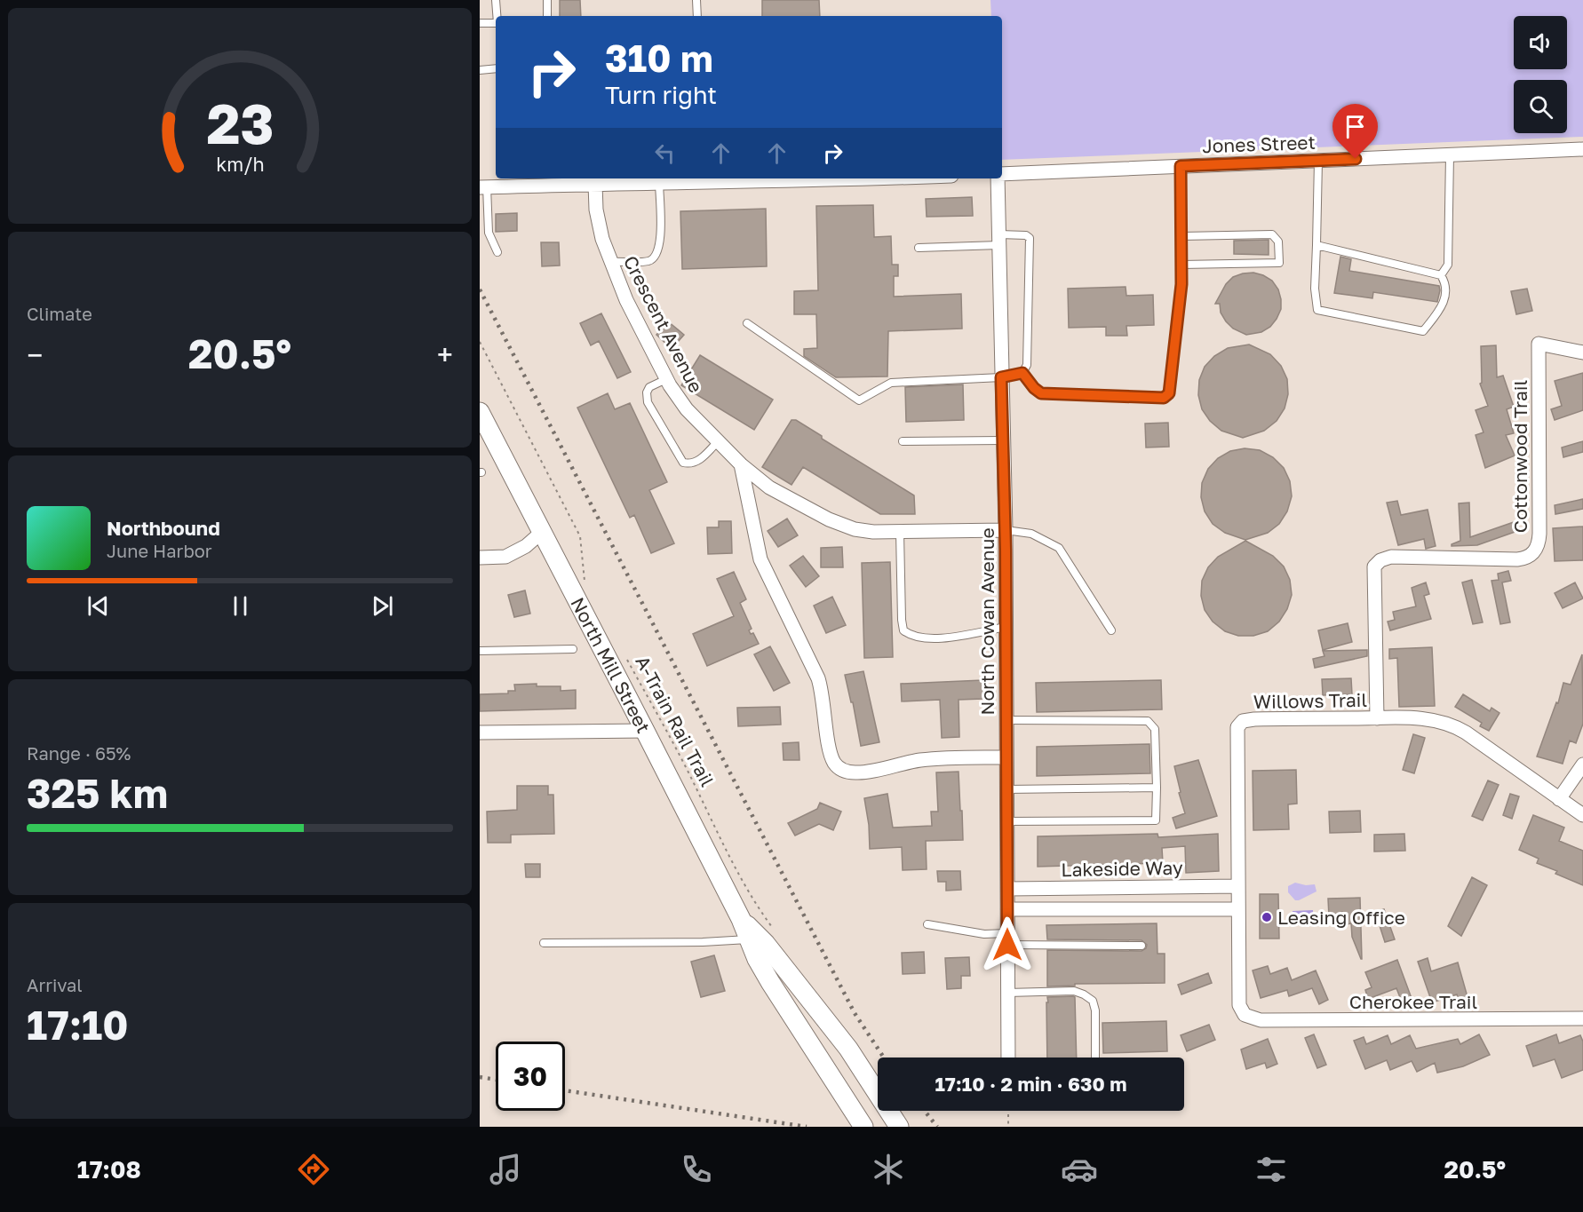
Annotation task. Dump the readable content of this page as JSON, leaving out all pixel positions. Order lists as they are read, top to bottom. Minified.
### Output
{"streets":{"main road":["North Mill Street"],"street":["Jones Street","Crescent Avenue","Cottonwood Trail","North Cowan Avenue","Willows Trail","Lakeside Way","Cherokee Trail"],"path":["A-Train Rail Trail"]},"crossings":[["Crescent Avenue","North Cowan Avenue"],["Cottonwood Trail","Willows Trail"],["North Cowan Avenue","Lakeside Way"],["Willows Trail","Lakeside Way"],["Willows Trail","Cherokee Trail"]],"places":["Leasing Office"],"page":{"turn":["310 m","Turn right"],"tile":["Climate",["Range · 65%","325 km"],["Arrival","17:10"]],"heat":["−","20.5°","+"],"song":["Northbound","June Harbor"],"limit":"30","trip":"17:10 · 2 min · 630 m","tabs":["17:08","20.5°"],"gauge":["23","km/h"]}}
